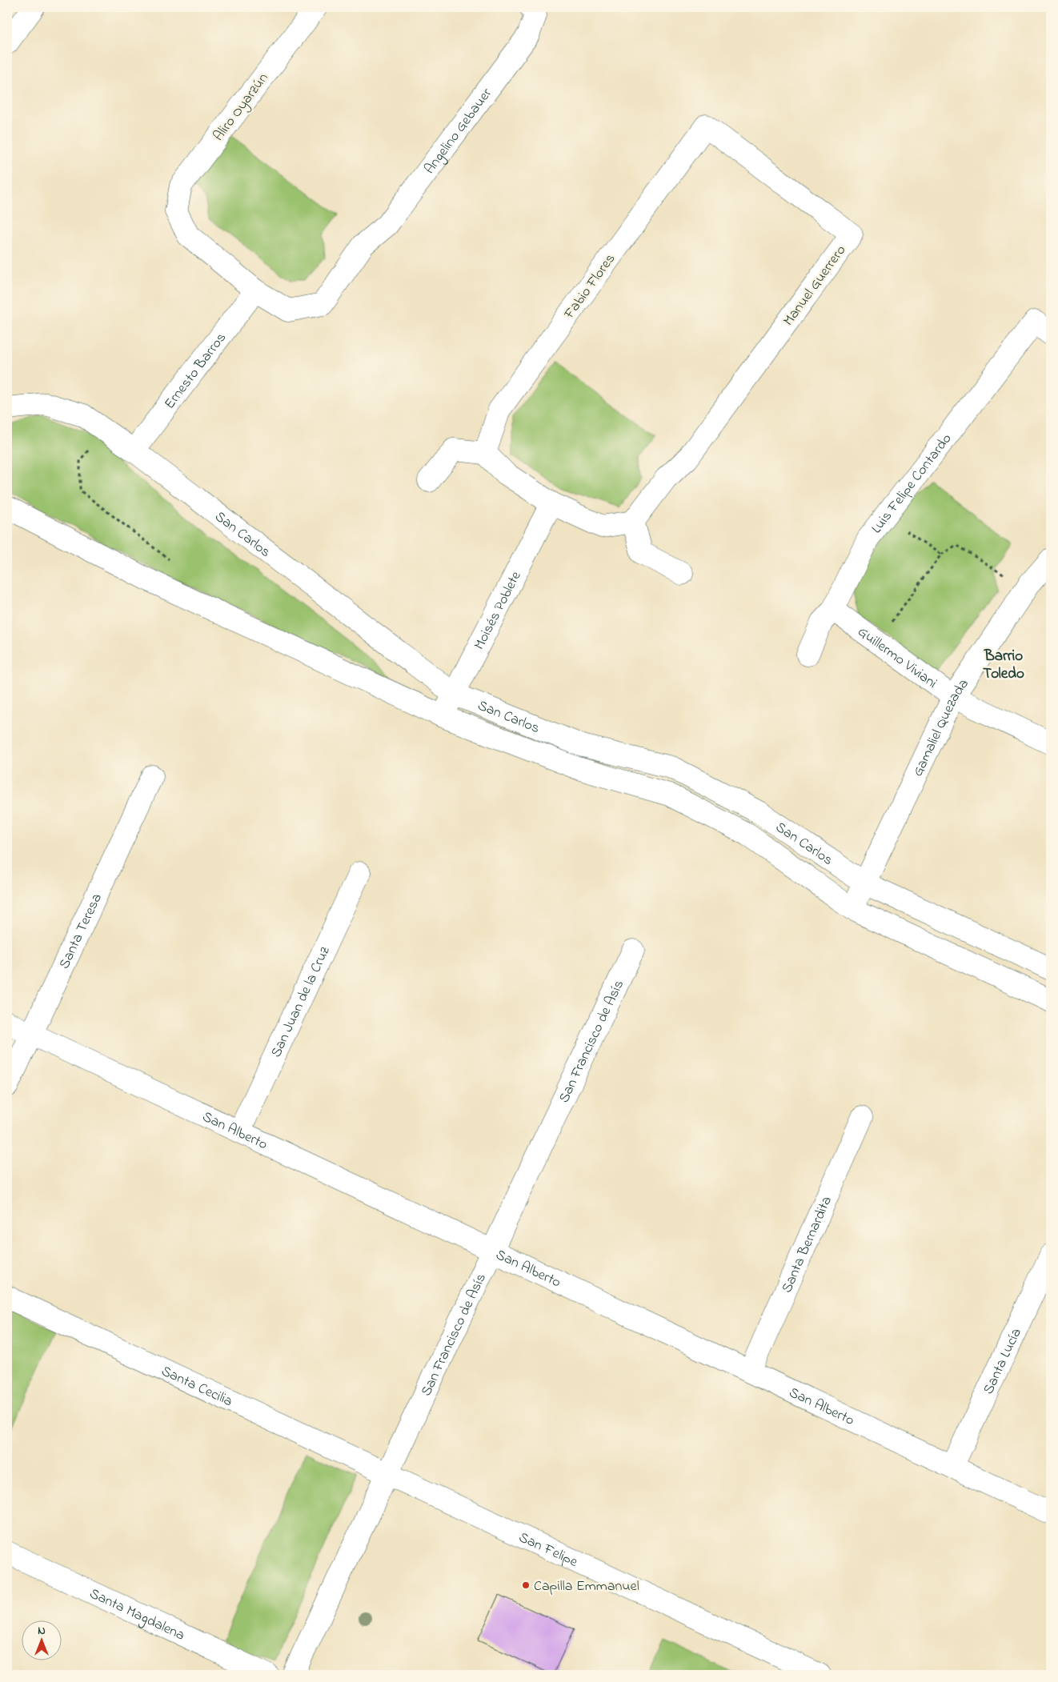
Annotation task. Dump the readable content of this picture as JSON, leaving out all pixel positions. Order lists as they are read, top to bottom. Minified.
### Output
{"streets":{"street":["Aliro Oyarzún","Angelino Gebauer","Manuel Guerrero","Fabio Flores","Ernesto Barros","Luis Felipe Contardo","San Carlos","Moisés Poblete","Guillermo Viviani","Gamaliel Quezada","Santa Teresa","San Juan de la Cruz","San Francisco de Asís","San Alberto","Santa Bernardita","Santa Lucía","Santa Cecilia","San Felipe","Santa Magdalena"]},"crossings":[["Aliro Oyarzún","Angelino Gebauer"],["Aliro Oyarzún","Ernesto Barros"],["Angelino Gebauer","Ernesto Barros"],["Manuel Guerrero","Fabio Flores"],["Ernesto Barros","San Carlos"],["Luis Felipe Contardo","Guillermo Viviani"],["San Carlos","Moisés Poblete"],["San Carlos","Gamaliel Quezada"],["Guillermo Viviani","Gamaliel Quezada"],["Santa Teresa","San Alberto"],["San Juan de la Cruz","San Alberto"],["San Francisco de Asís","San Alberto"],["San Francisco de Asís","Santa Cecilia"],["San Francisco de Asís","San Felipe"],["San Alberto","Santa Bernardita"],["San Alberto","Santa Lucía"],["Santa Cecilia","San Felipe"]],"districts":["Barrio Toledo"],"places":["Capilla Emmanuel"],"north":"top"}
